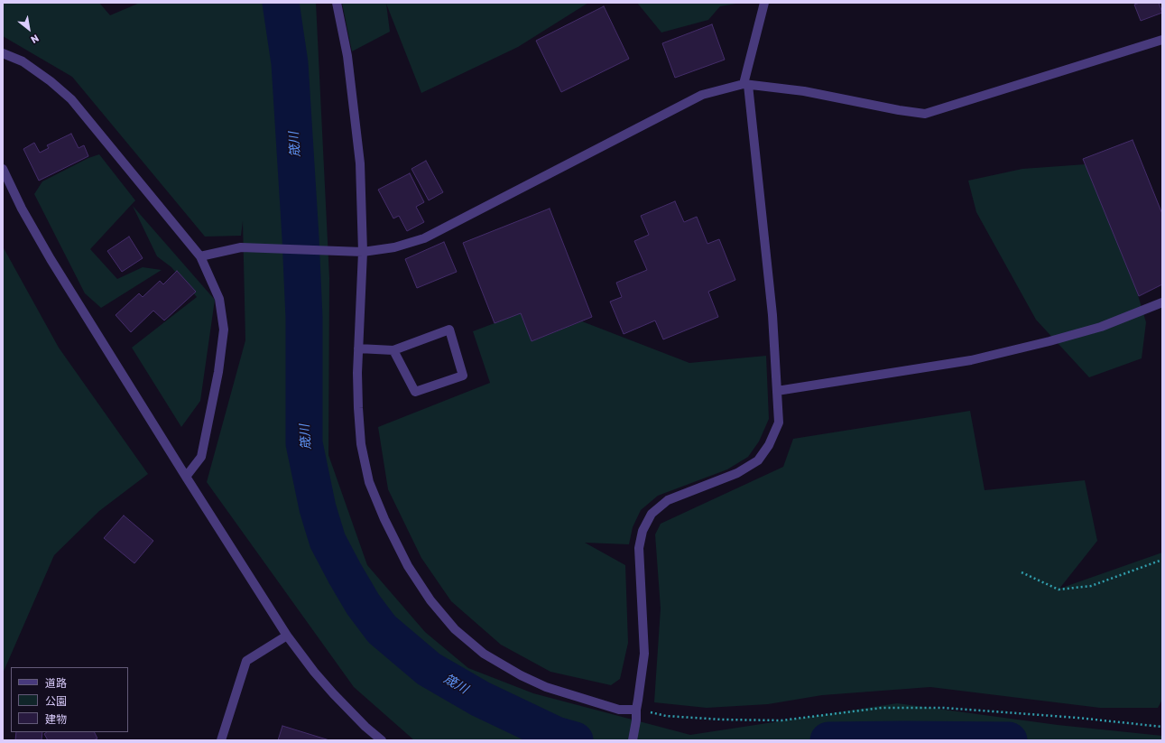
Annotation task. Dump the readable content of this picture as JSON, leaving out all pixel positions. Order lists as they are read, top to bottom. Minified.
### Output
{"water":["筬川"],"legend":["道路","公園","建物"],"north":"bottom right"}
